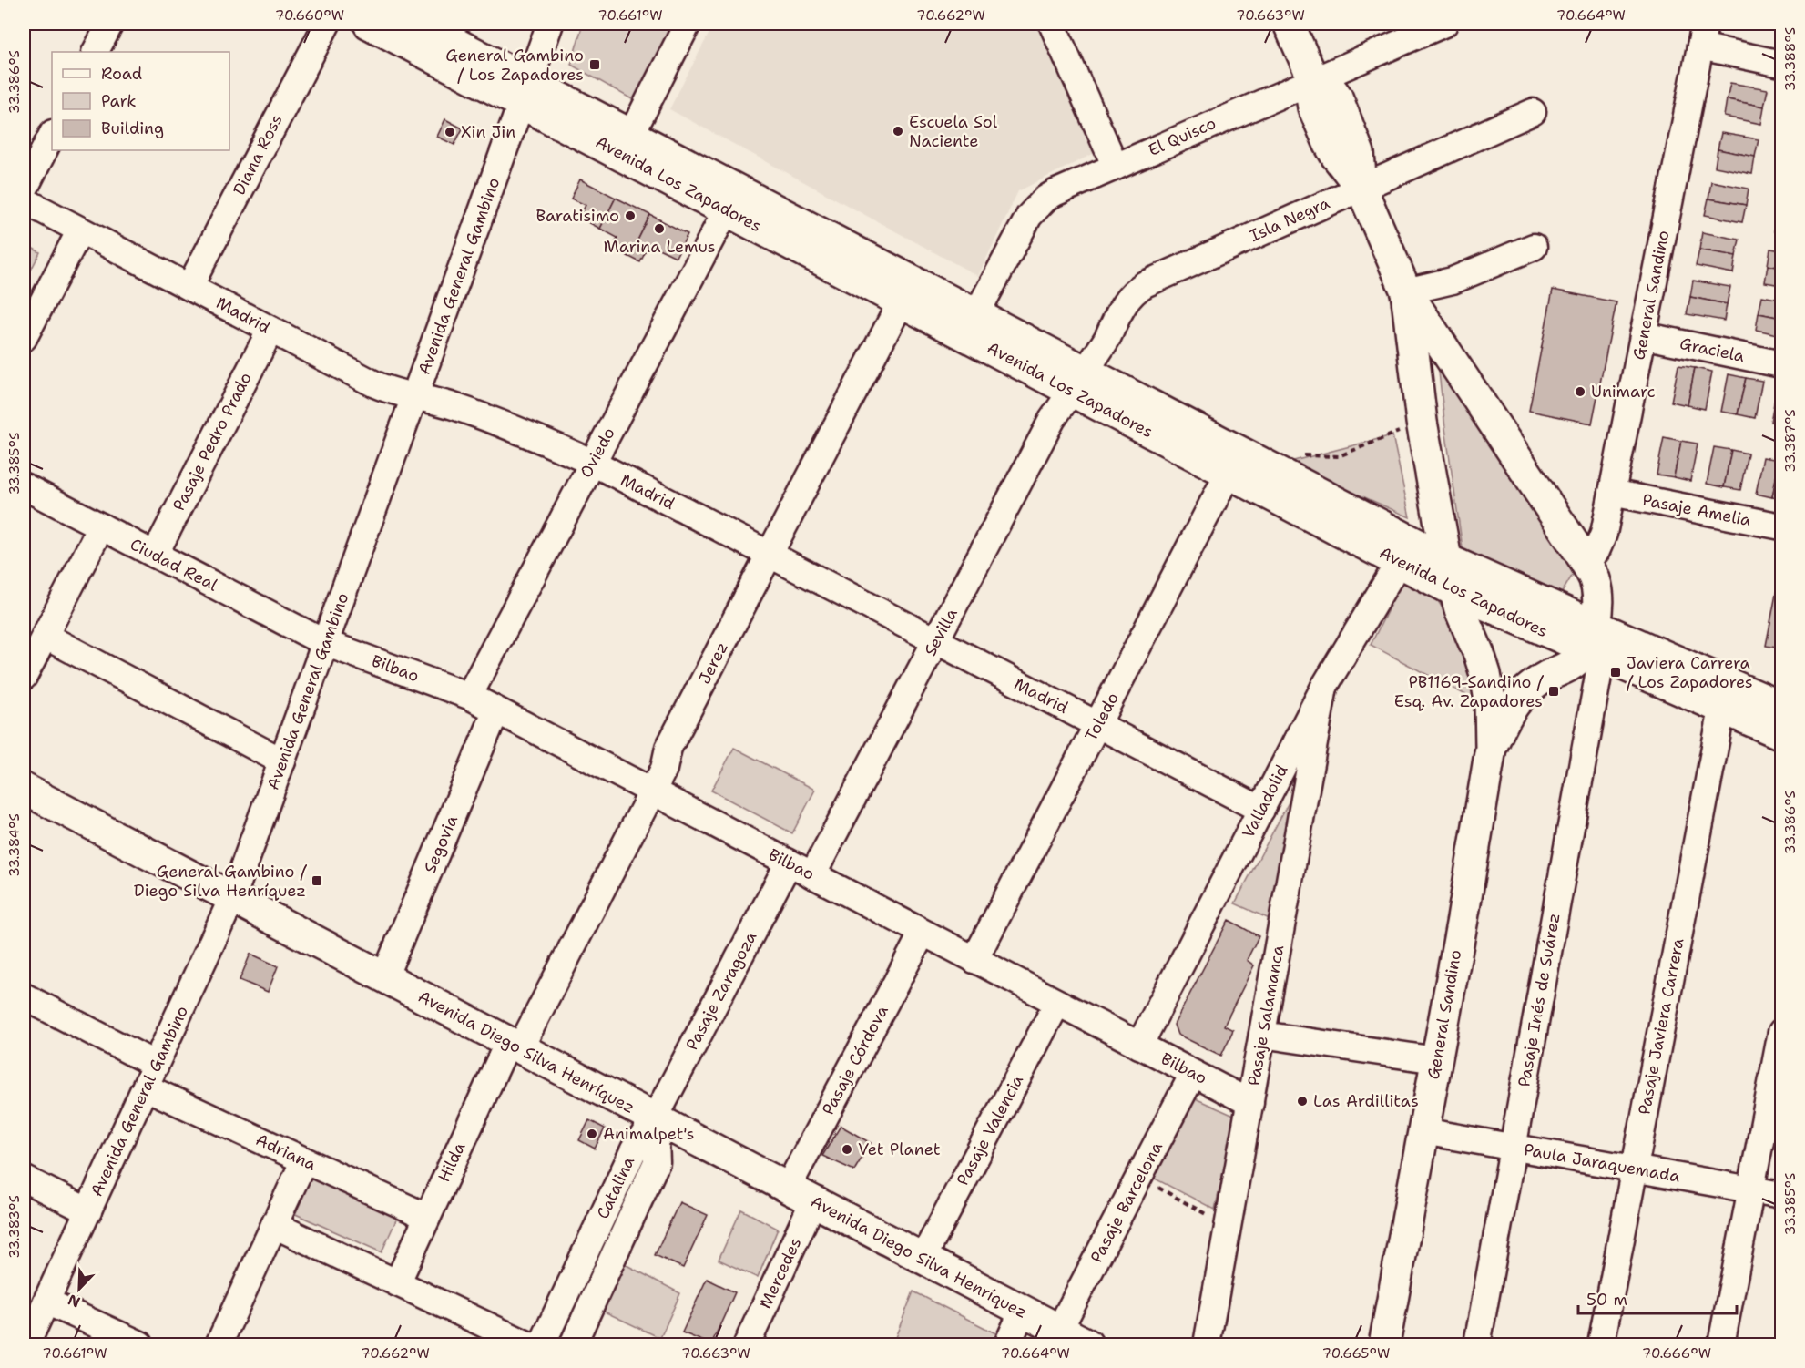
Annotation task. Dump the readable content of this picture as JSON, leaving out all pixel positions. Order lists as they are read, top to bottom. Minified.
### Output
{"streets":{"main road":["Avenida Los Zapadores","General Sandino","Avenida Diego Silva Henríquez"],"street":["El Quisco","Diana Ross","Isla Negra","Avenida General Gambino","Madrid","Graciela","Pasaje Pedro Prado","Oviedo","Pasaje Amelia","Ciudad Real","Sevilla","Jerez","Bilbao","Toledo","Valladolid","Segovia","Pasaje Zaragoza","Pasaje Inés de Suárez","Pasaje Salamanca","Pasaje Javiera Carrera","Pasaje Córdova","Pasaje Valencia","Adriana","Hilda","Paula Jaraquemada","Catalina","Pasaje Barcelona","Mercedes"]},"crossings":[["El Quisco","Avenida Los Zapadores"],["Diana Ross","Madrid"],["Avenida Los Zapadores","Isla Negra"],["Avenida Los Zapadores","Avenida General Gambino"],["Avenida Los Zapadores","General Sandino"],["Avenida Los Zapadores","Oviedo"],["Avenida Los Zapadores","Sevilla"],["Avenida Los Zapadores","Jerez"],["Avenida Los Zapadores","Toledo"],["Avenida Los Zapadores","Valladolid"],["Avenida Los Zapadores","Pasaje Inés de Suárez"],["Avenida Los Zapadores","Pasaje Javiera Carrera"],["Isla Negra","Sevilla"],["Avenida General Gambino","Madrid"],["Avenida General Gambino","Ciudad Real"],["Avenida General Gambino","Bilbao"],["Avenida General Gambino","Avenida Diego Silva Henríquez"],["Avenida General Gambino","Adriana"],["General Sandino","Graciela"],["General Sandino","Pasaje Amelia"],["General Sandino","Pasaje Inés de Suárez"],["General Sandino","Paula Jaraquemada"],["Madrid","Pasaje Pedro Prado"],["Madrid","Oviedo"],["Madrid","Sevilla"],["Madrid","Jerez"],["Madrid","Toledo"],["Madrid","Valladolid"],["Pasaje Pedro Prado","Ciudad Real"],["Oviedo","Bilbao"],["Ciudad Real","Bilbao"],["Sevilla","Bilbao"],["Jerez","Bilbao"],["Jerez","Avenida Diego Silva Henríquez"],["Jerez","Hilda"],["Bilbao","Toledo"],["Bilbao","Valladolid"],["Bilbao","Segovia"],["Bilbao","Pasaje Zaragoza"],["Bilbao","Pasaje Salamanca"],["Bilbao","Pasaje Córdova"],["Bilbao","Pasaje Valencia"],["Bilbao","Pasaje Barcelona"],["Valladolid","Pasaje Salamanca"],["Segovia","Avenida Diego Silva Henríquez"],["Pasaje Zaragoza","Avenida Diego Silva Henríquez"],["Pasaje Zaragoza","Catalina"],["Pasaje Inés de Suárez","Paula Jaraquemada"],["Pasaje Javiera Carrera","Paula Jaraquemada"],["Avenida Diego Silva Henríquez","Pasaje Córdova"],["Avenida Diego Silva Henríquez","Pasaje Valencia"],["Avenida Diego Silva Henríquez","Hilda"],["Avenida Diego Silva Henríquez","Catalina"],["Avenida Diego Silva Henríquez","Pasaje Barcelona"],["Avenida Diego Silva Henríquez","Mercedes"],["Adriana","Hilda"]],"places":{"transit":["General Gambino / Los Zapadores","Javiera Carrera / Los Zapadores","PB1169-Sandino / Esq. Av. Zapadores","General Gambino / Diego Silva Henríquez"],"other":["Escuela Sol Naciente","Xin Jin","Baratisimo","Marina Lemus","Unimarc","Las Ardillitas","Animalpet's","Vet Planet"]},"legend":["Road","Park","Building"],"scale_bar":"50 m","north":"bottom left","coordinates":["70.660°W","70.661°W","70.662°W","70.663°W","70.664°W","33.388°S","33.386°S","33.387°S","33.385°S","33.384°S","33.383°S","70.665°W","70.666°W"]}
